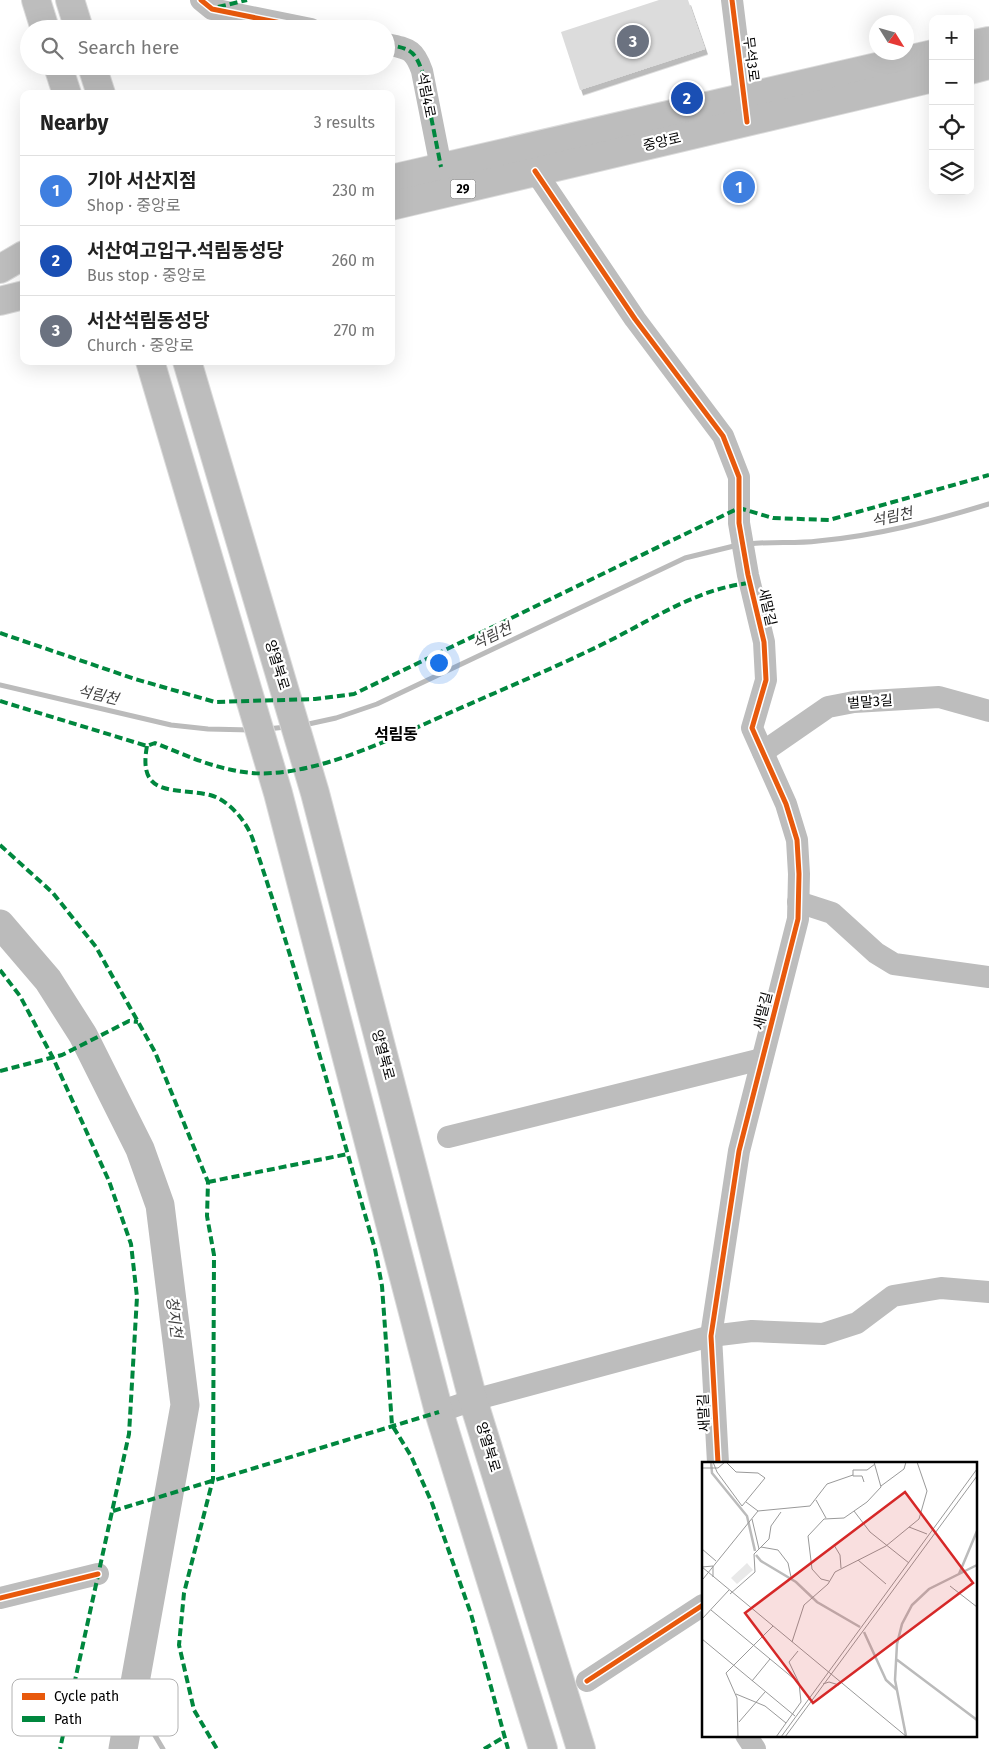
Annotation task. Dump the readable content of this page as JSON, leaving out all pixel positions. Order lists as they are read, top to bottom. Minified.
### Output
{"streets":{"main road":["중앙로","29","양열북로"],"street":["무석3로","석림4로","새말길","벌말3길"]},"crossings":[["무석3로","중앙로"],["석림4로","중앙로"],["중앙로","새말길"],["새말길","벌말3길"]],"districts":["석림동"],"water":["석림천","청지천"],"legend":["Cycle path","Path"],"north":"bottom right","page":{"map_buttons":["+","−"],"search":"Search here","pins":["3","2","1"],"heading":["Nearby","3 results"],"list":[{"mark":"1","name":"기아 서산지점","note":"Shop · 중앙로","value":"230 m"},{"mark":"2","name":"서산여고입구.석림동성당","note":"Bus stop · 중앙로","value":"260 m"},{"mark":"3","name":"서산석림동성당","note":"Church · 중앙로","value":"270 m"}]}}
